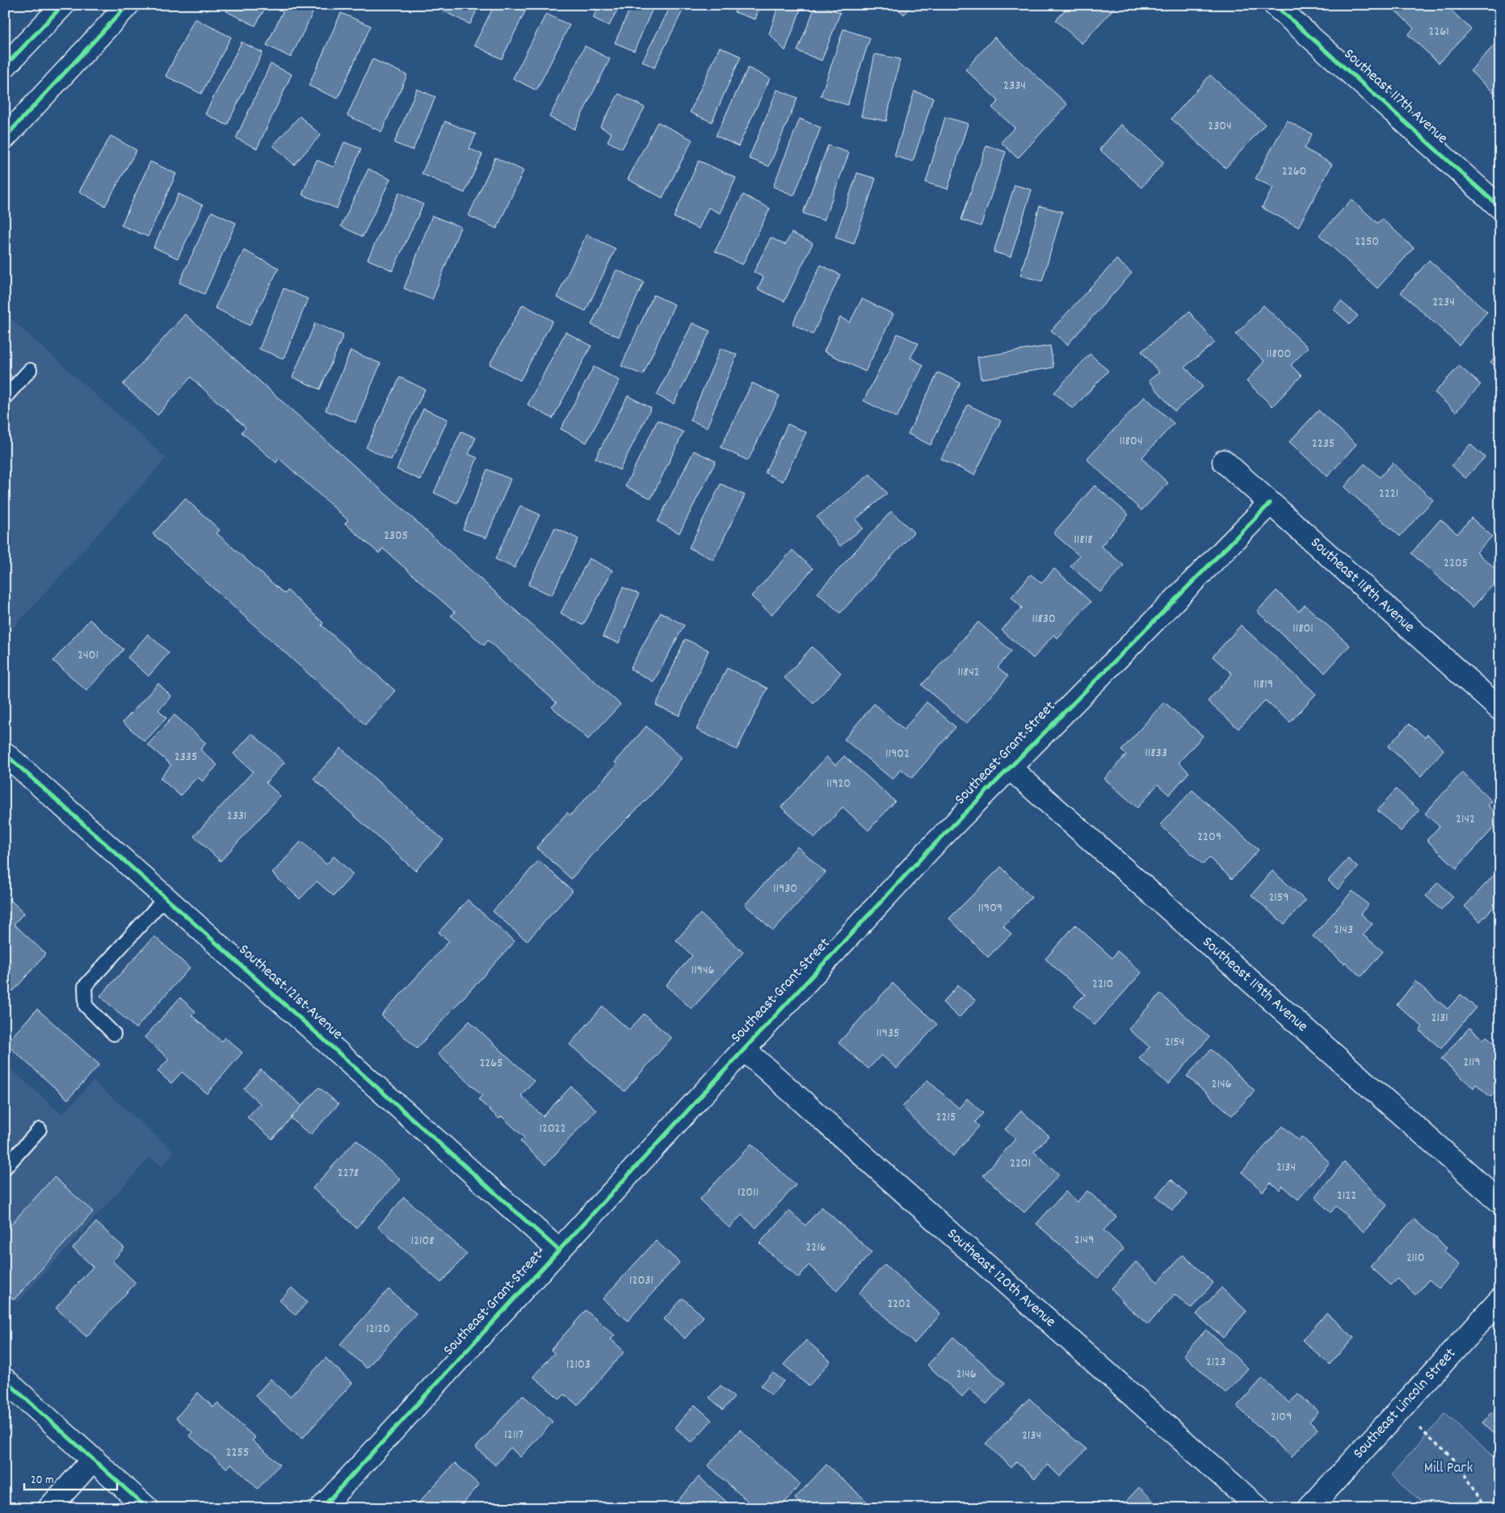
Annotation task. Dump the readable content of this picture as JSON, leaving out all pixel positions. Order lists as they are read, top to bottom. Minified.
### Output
{"streets":{"street":["Southeast 117th Avenue","Southeast 118th Avenue","Southeast Grant Street","Southeast 119th Avenue","Southeast 121st Avenue","Southeast 120th Avenue","Southeast Lincoln Street"]},"crossings":[["Southeast 118th Avenue","Southeast Grant Street"],["Southeast Grant Street","Southeast 119th Avenue"],["Southeast Grant Street","Southeast 121st Avenue"],["Southeast Grant Street","Southeast 120th Avenue"]],"parks":["Mill Park"],"house_numbers":["2261","2334","2304","2260","2250","2234","11800","11804","2235","2221","2305","11818","2205","11830","11801","2401","11842","11819","11833","11902","2335","11920","2331","2142","2209","11930","2159","11909","2143","11946","2210","2131","11935","2154","2119","2265","2146","2215","12022","2201","2134","2278","12011","2122","2149","12108","2216","2110","12031","2202","12120","2123","12103","2146","2109","12117","2134","2255"],"scale_bar":"20 m"}
